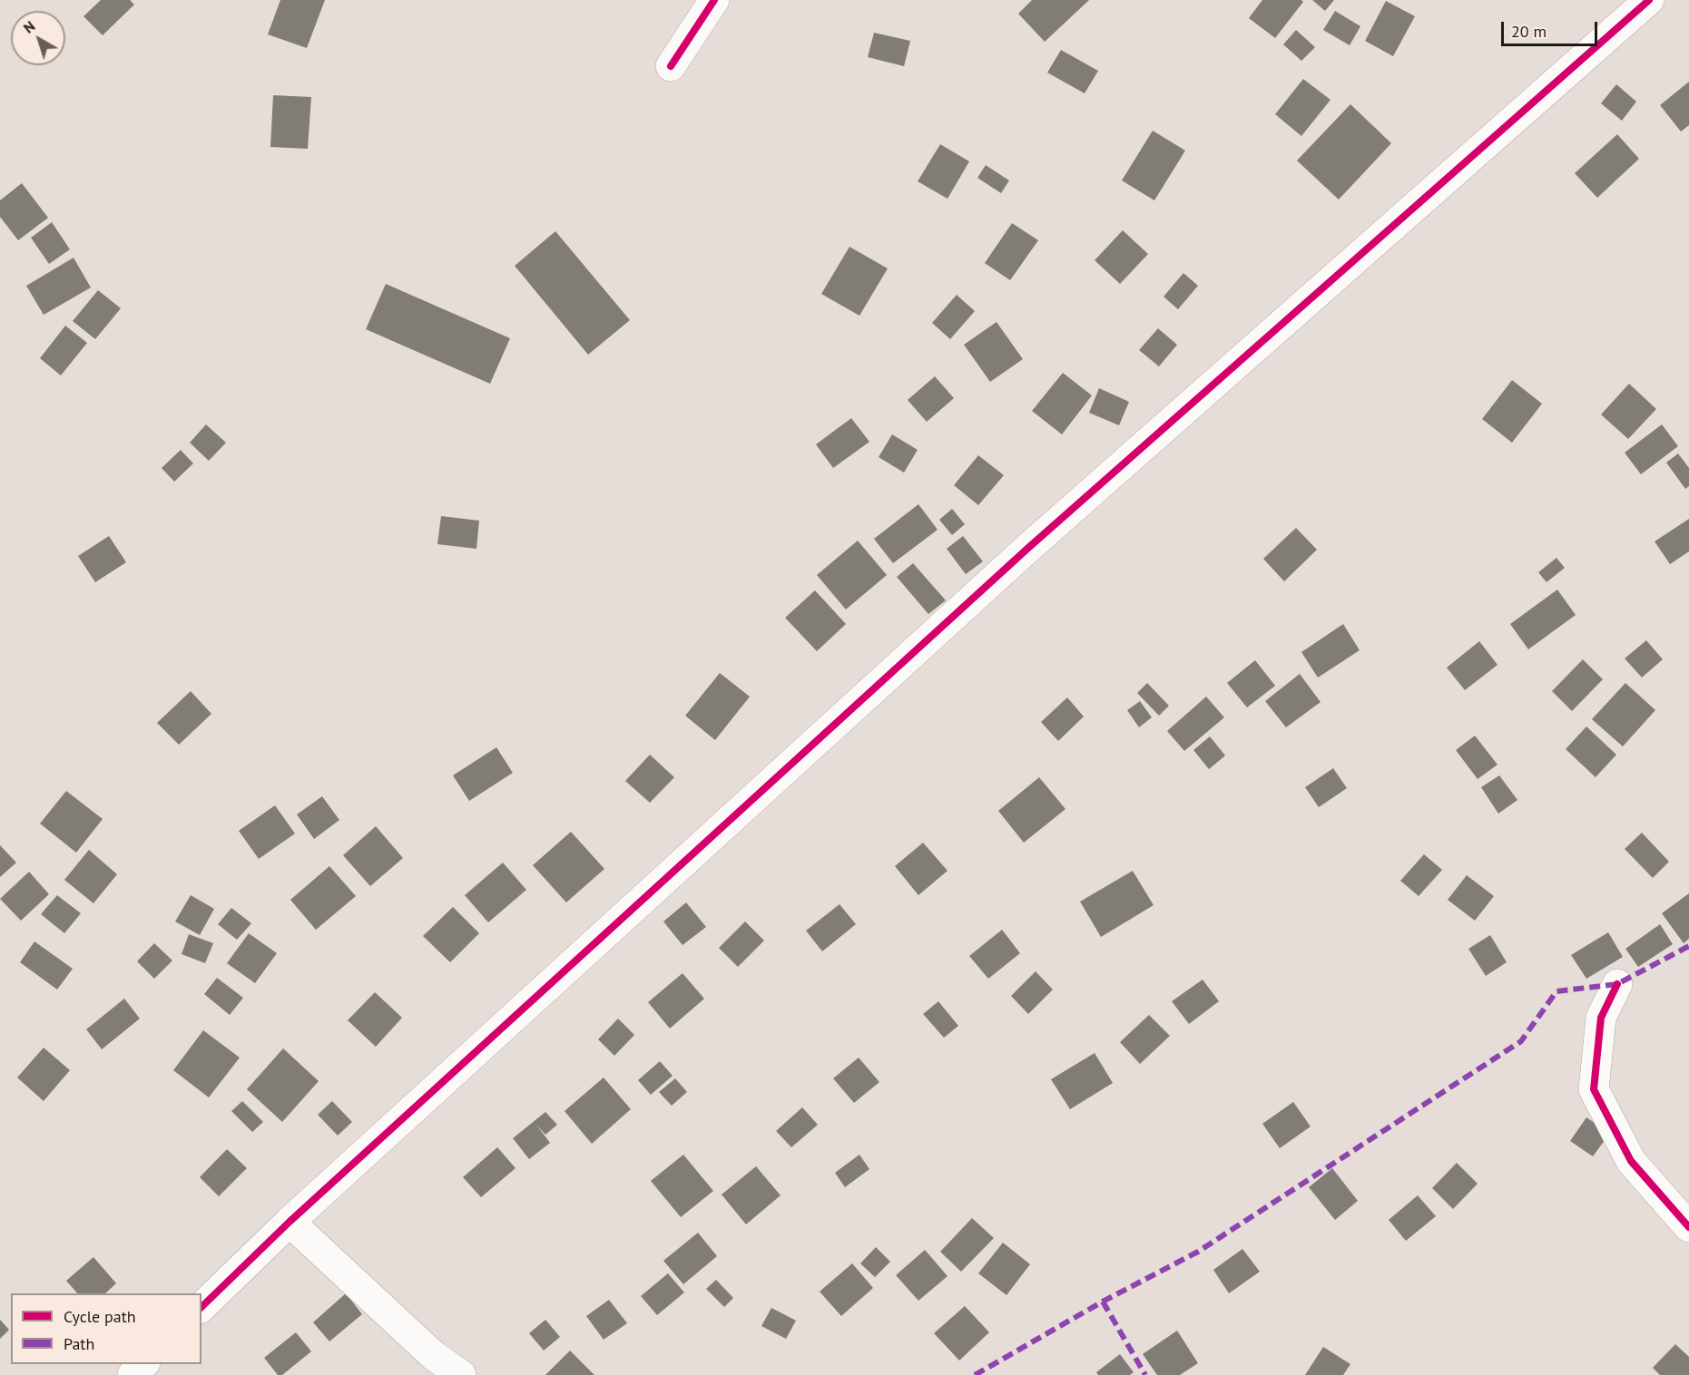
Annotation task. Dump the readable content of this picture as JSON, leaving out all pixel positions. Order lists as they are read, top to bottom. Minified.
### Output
{"legend":["Cycle path","Path"],"scale_bar":"20 m","north":"top left"}
